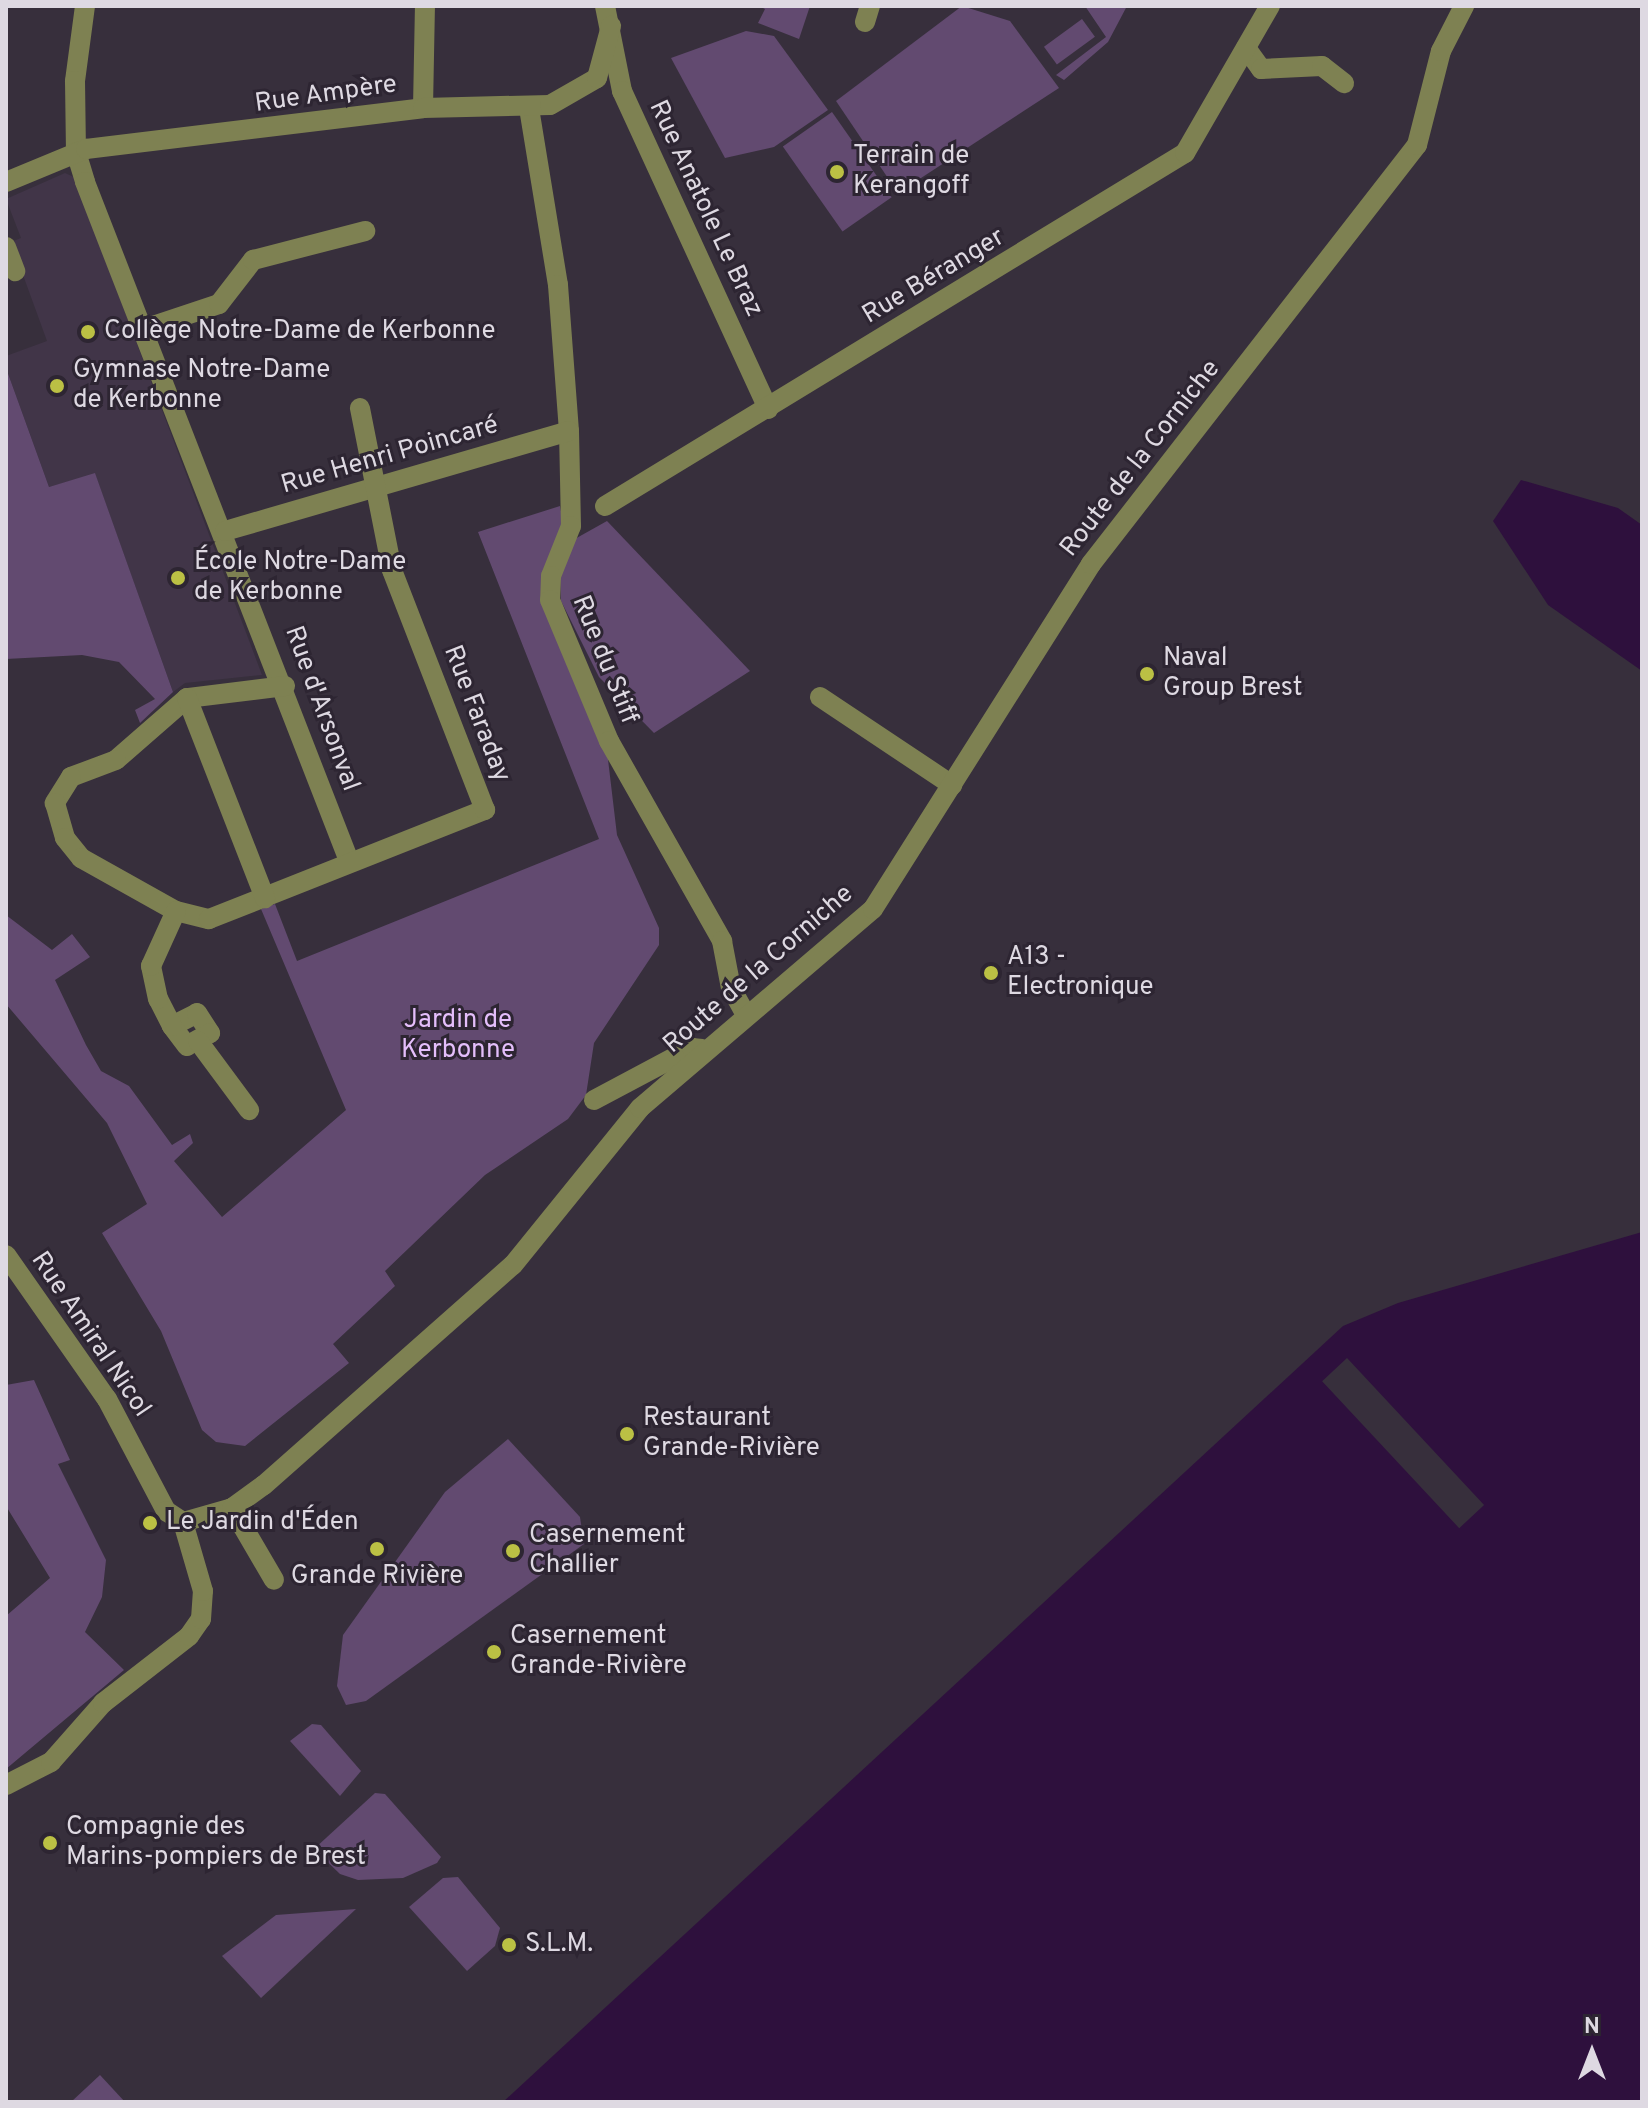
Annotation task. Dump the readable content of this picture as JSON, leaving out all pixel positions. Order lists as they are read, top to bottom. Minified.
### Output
{"streets":{"street":["Rue Ampère","Rue Anatole Le Braz","Rue Béranger","Rue Henri Poincaré","Route de la Corniche","Rue du Stiff","Rue d'Arsonval","Rue Faraday","Rue Amiral Nicol"]},"crossings":[["Rue Ampère","Rue Anatole Le Braz"],["Rue Ampère","Rue du Stiff"],["Rue Ampère","Rue d'Arsonval"],["Rue Anatole Le Braz","Rue Béranger"],["Rue Henri Poincaré","Rue du Stiff"],["Rue Henri Poincaré","Rue d'Arsonval"],["Rue Henri Poincaré","Rue Faraday"],["Route de la Corniche","Rue du Stiff"],["Route de la Corniche","Rue Amiral Nicol"],["Rue d'Arsonval","Rue Faraday"]],"parks":["Jardin de Kerbonne"],"places":["Terrain de Kerangoff","Collège Notre-Dame de Kerbonne","Gymnase Notre-Dame de Kerbonne","École Notre-Dame de Kerbonne","Naval Group Brest","A13 - Electronique","Restaurant Grande-Rivière","Le Jardin d'Éden","Grande Rivière","Casernement Challier","Casernement Grande-Rivière","Compagnie des Marins-pompiers de Brest","S.L.M."],"north":"top"}
